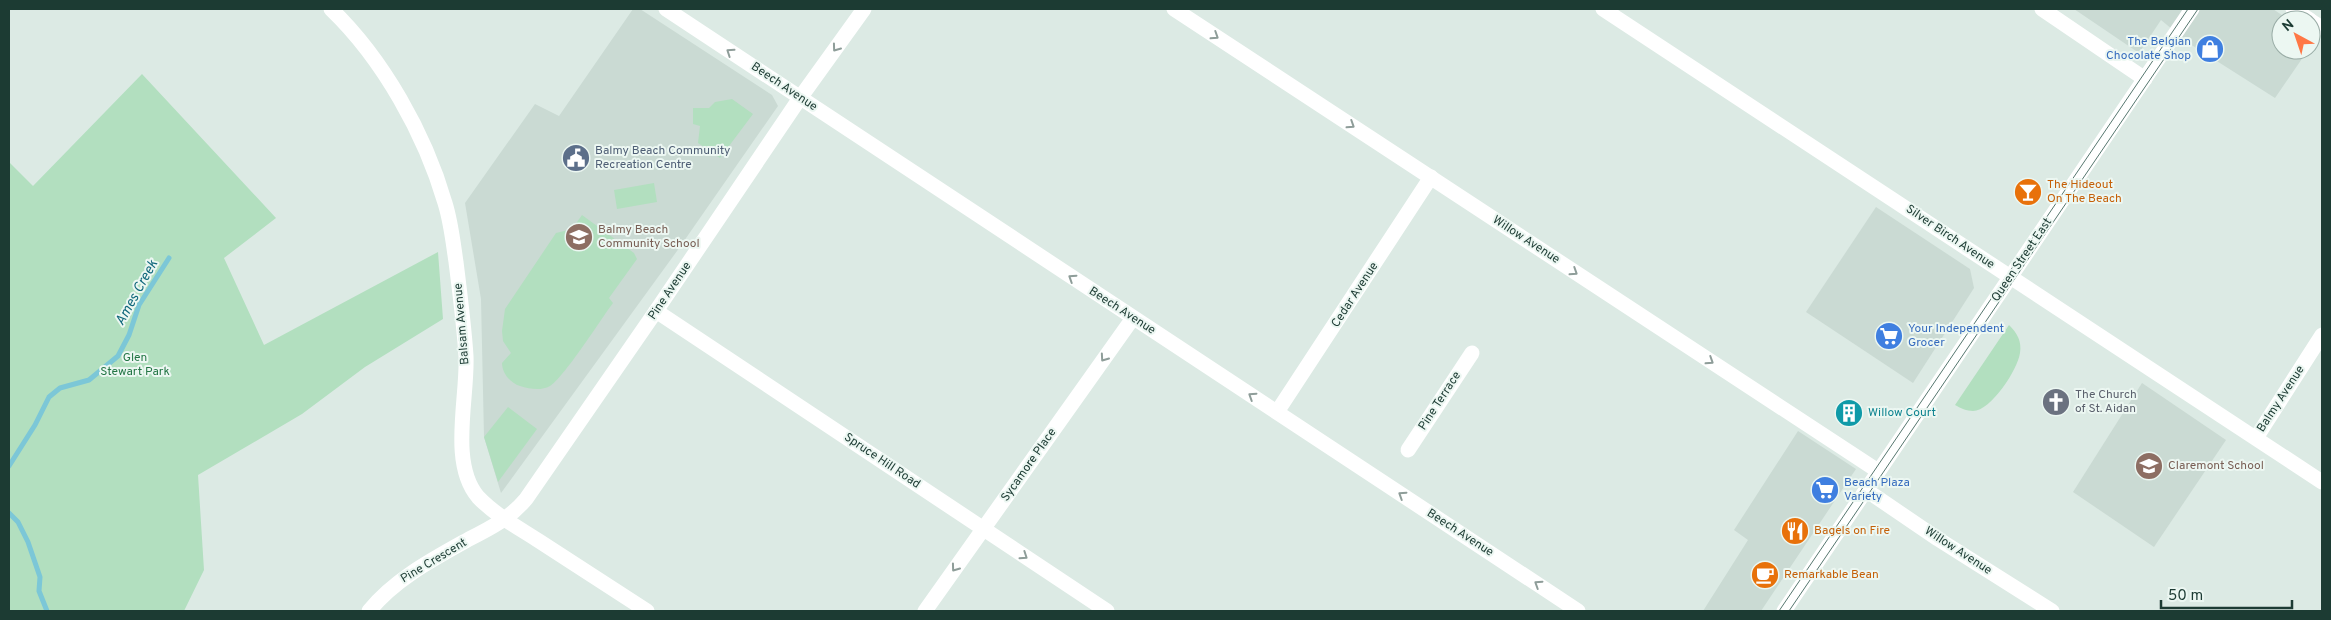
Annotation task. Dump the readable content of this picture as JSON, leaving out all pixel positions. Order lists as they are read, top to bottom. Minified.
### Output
{"streets":{"street":["Beech Avenue","Silver Birch Avenue","Willow Avenue","Queen Street East","Pine Avenue","Cedar Avenue","Balsam Avenue","Balmy Avenue","Pine Terrace","Spruce Hill Road","Sycamore Place","Pine Crescent"]},"crossings":[["Beech Avenue","Pine Avenue"],["Beech Avenue","Cedar Avenue"],["Beech Avenue","Sycamore Place"],["Silver Birch Avenue","Queen Street East"],["Silver Birch Avenue","Balmy Avenue"],["Willow Avenue","Queen Street East"],["Willow Avenue","Cedar Avenue"],["Pine Avenue","Balsam Avenue"],["Pine Avenue","Spruce Hill Road"],["Pine Avenue","Pine Crescent"],["Balsam Avenue","Pine Crescent"],["Spruce Hill Road","Sycamore Place"]],"one_way":["Beech Avenue","Willow Avenue","Sycamore Place"],"water":["Ames Creek"],"parks":["Glen Stewart Park"],"places":{"shop":["The Belgian Chocolate Shop"],"public building":["Balmy Beach Community Recreation Centre"],"bar":["The Hideout On The Beach"],"school or university":["Balmy Beach Community School","Claremont School"],"supermarket":["Your Independent Grocer","Beach Plaza Variety"],"church":["The Church of St. Aidan"],"building":["Willow Court"],"restaurant":["Bagels on Fire"],"cafe":["Remarkable Bean"]},"scale_bar":"50 m","north":"top left"}
